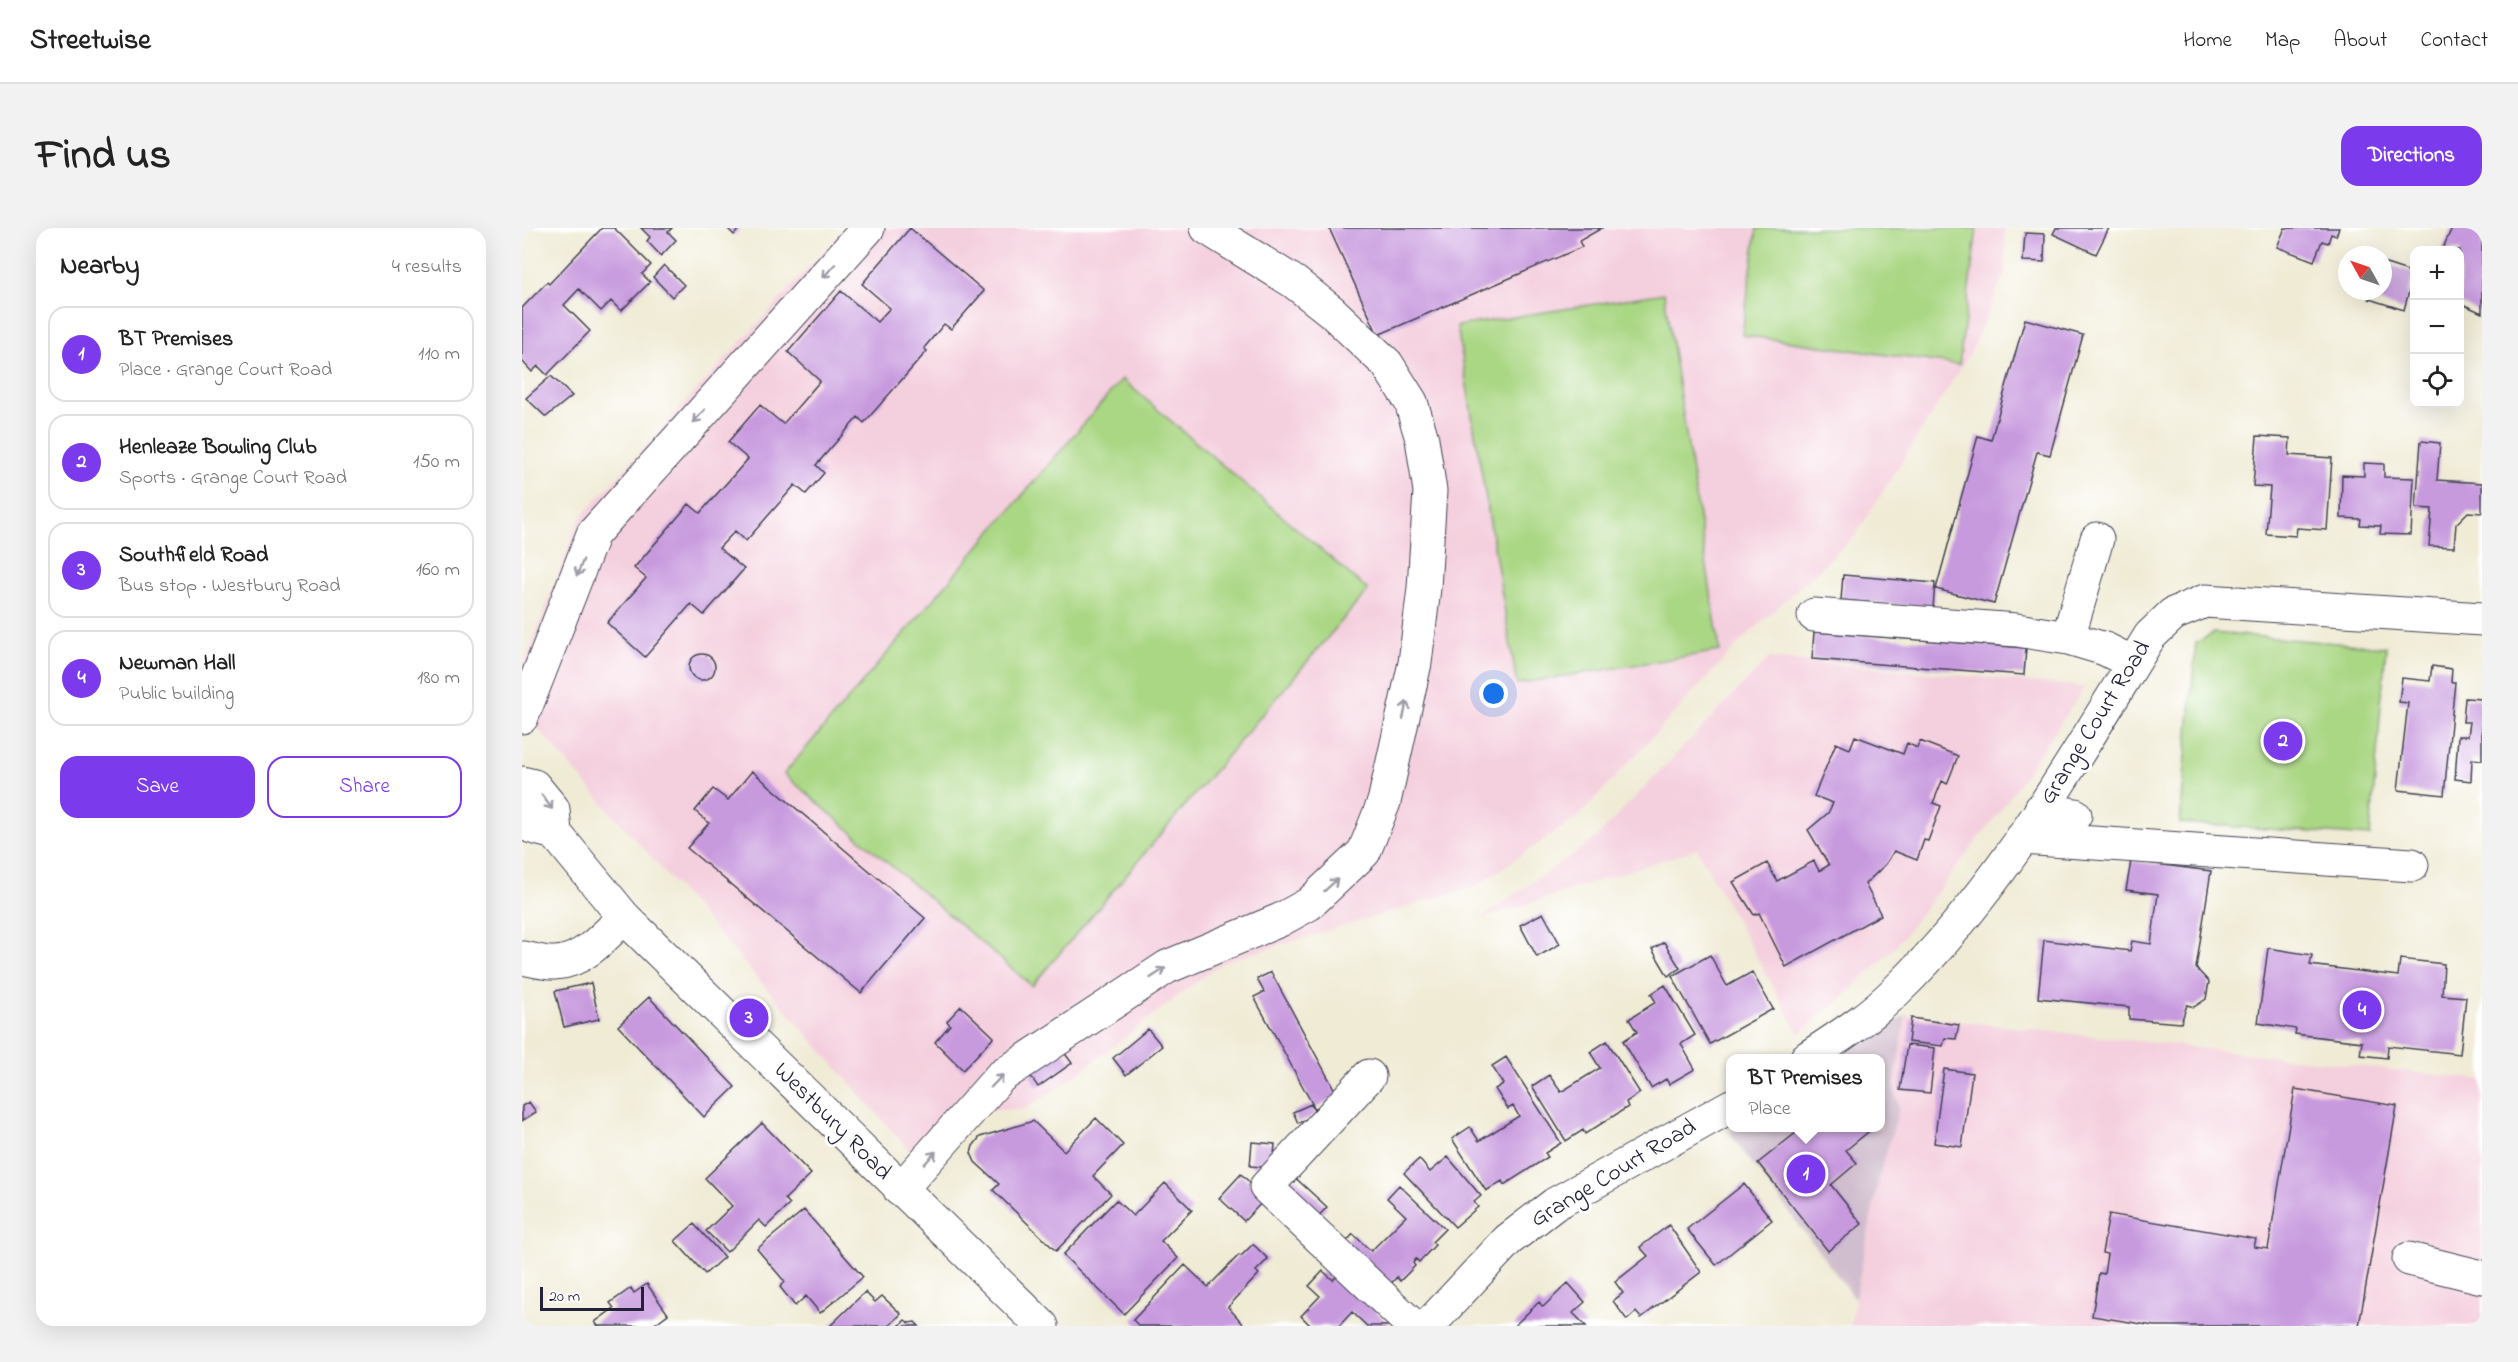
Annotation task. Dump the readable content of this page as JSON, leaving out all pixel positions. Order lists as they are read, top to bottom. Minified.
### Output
{"streets":{"street":["Grange Court Road","Westbury Road"]},"scale_bar":"20 m","north":"top left","page":{"header":"Streetwise","nav":["Home","Map","About","Contact"],"title":"Find us","buttons":["Directions",["Save","Share"]],"heading":["Nearby","4 results"],"map_buttons":["+","−"],"list":[{"mark":"1","name":"BT Premises","note":"Place · Grange Court Road","value":"110 m"},{"mark":"2","name":"Henleaze Bowling Club","note":"Sports · Grange Court Road","value":"150 m"},{"mark":"3","name":"Southfield Road","note":"Bus stop · Westbury Road","value":"160 m"},{"mark":"4","name":"Newman Hall","note":"Public building","value":"180 m"}],"pins":["2","4","3","1"],"popup":["BT Premises","Place"],"scale":"20 m"}}
